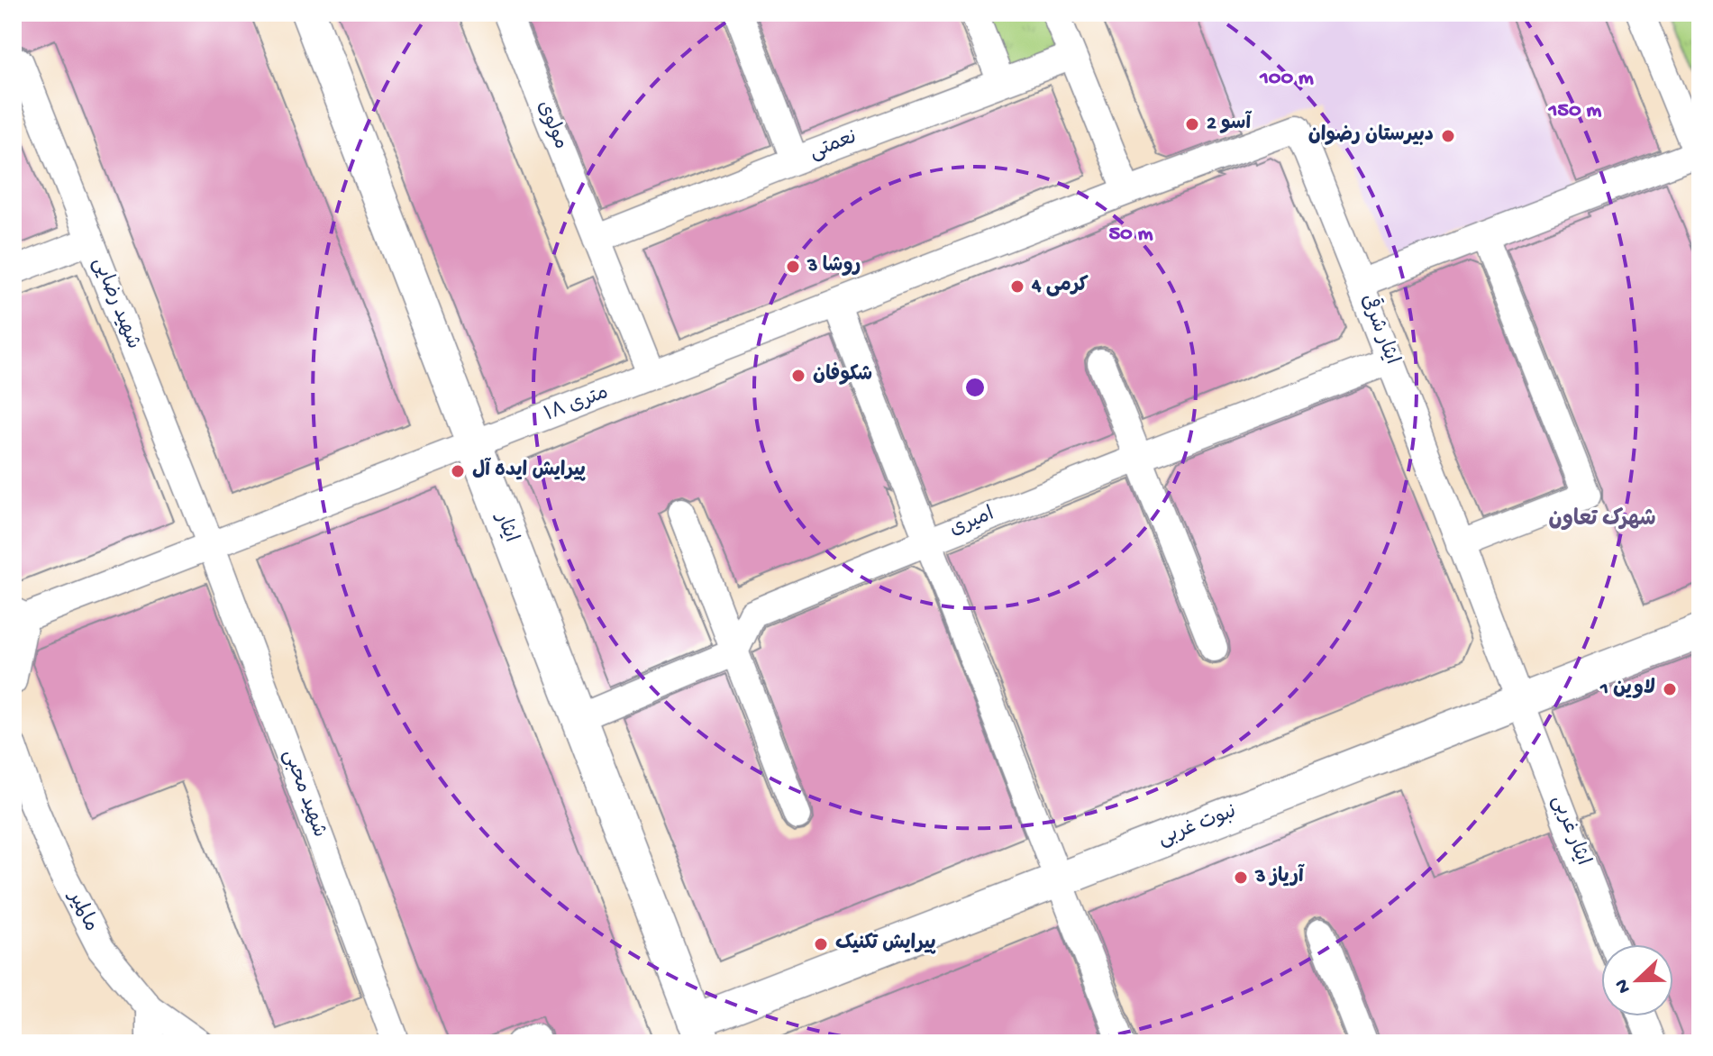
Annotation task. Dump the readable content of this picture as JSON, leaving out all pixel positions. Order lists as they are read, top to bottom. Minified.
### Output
{"streets":{"street":["مولوی","نعمتی","شهید رضایی","ایثار شرقی","۱۸ متری","امیری","ایثار","شهید محبی","نبوت غربی","ایثار غربی","مالمیر"]},"crossings":[["مولوی","نعمتی"],["مولوی","۱۸ متری"],["شهید رضایی","۱۸ متری"],["شهید رضایی","شهید محبی"],["ایثار شرقی","۱۸ متری"],["ایثار شرقی","امیری"],["ایثار شرقی","نبوت غربی"],["ایثار شرقی","ایثار غربی"],["۱۸ متری","ایثار"],["۱۸ متری","شهید محبی"],["ایثار","نبوت غربی"],["نبوت غربی","ایثار غربی"]],"districts":["شهرک تعاون"],"places":["آسو 2","دبیرستان رضوان","روشا 3","کرمی 4","شکوفان","پیرایش ایده آل","لاوین 1","آریاز 3","پیرایش تکنیک"],"north":"left","rings":["100 m","150 m","50 m"]}
